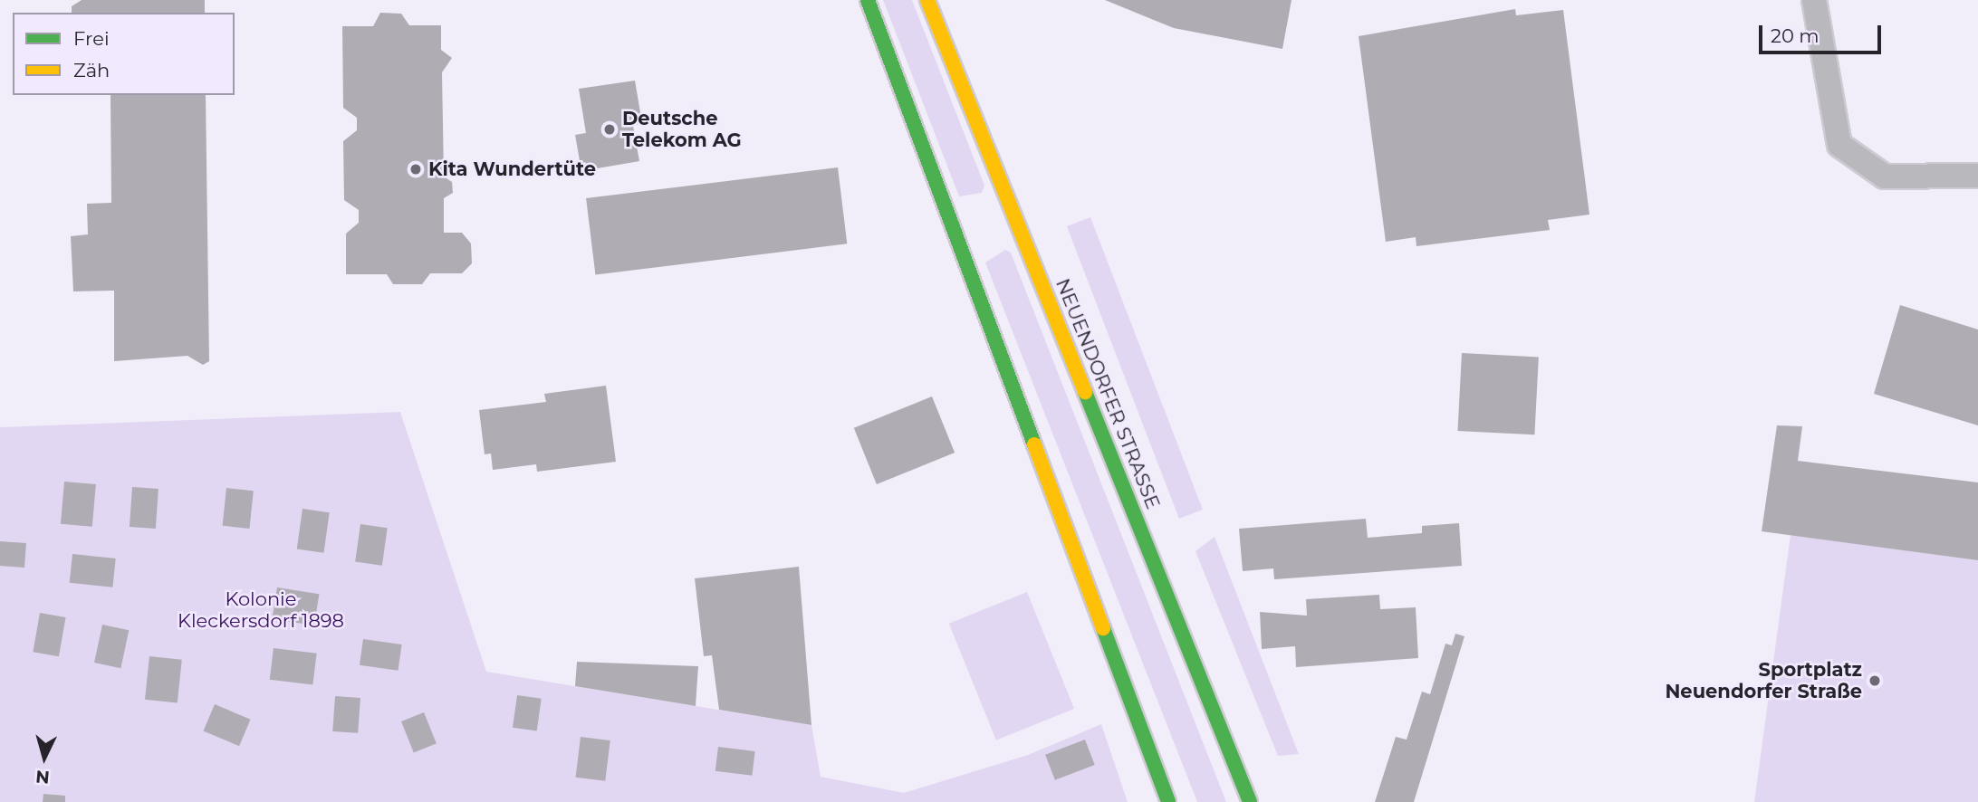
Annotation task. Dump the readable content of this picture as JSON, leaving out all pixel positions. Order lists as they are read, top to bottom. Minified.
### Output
{"streets":{"main road":["NEUENDORFER STRASSE"]},"parks":["Kolonie Kleckersdorf 1898"],"places":["Deutsche Telekom AG","Kita Wundertüte","Sportplatz Neuendorfer Straße"],"legend":["Frei","Zäh"],"scale_bar":"20 m","north":"bottom"}
